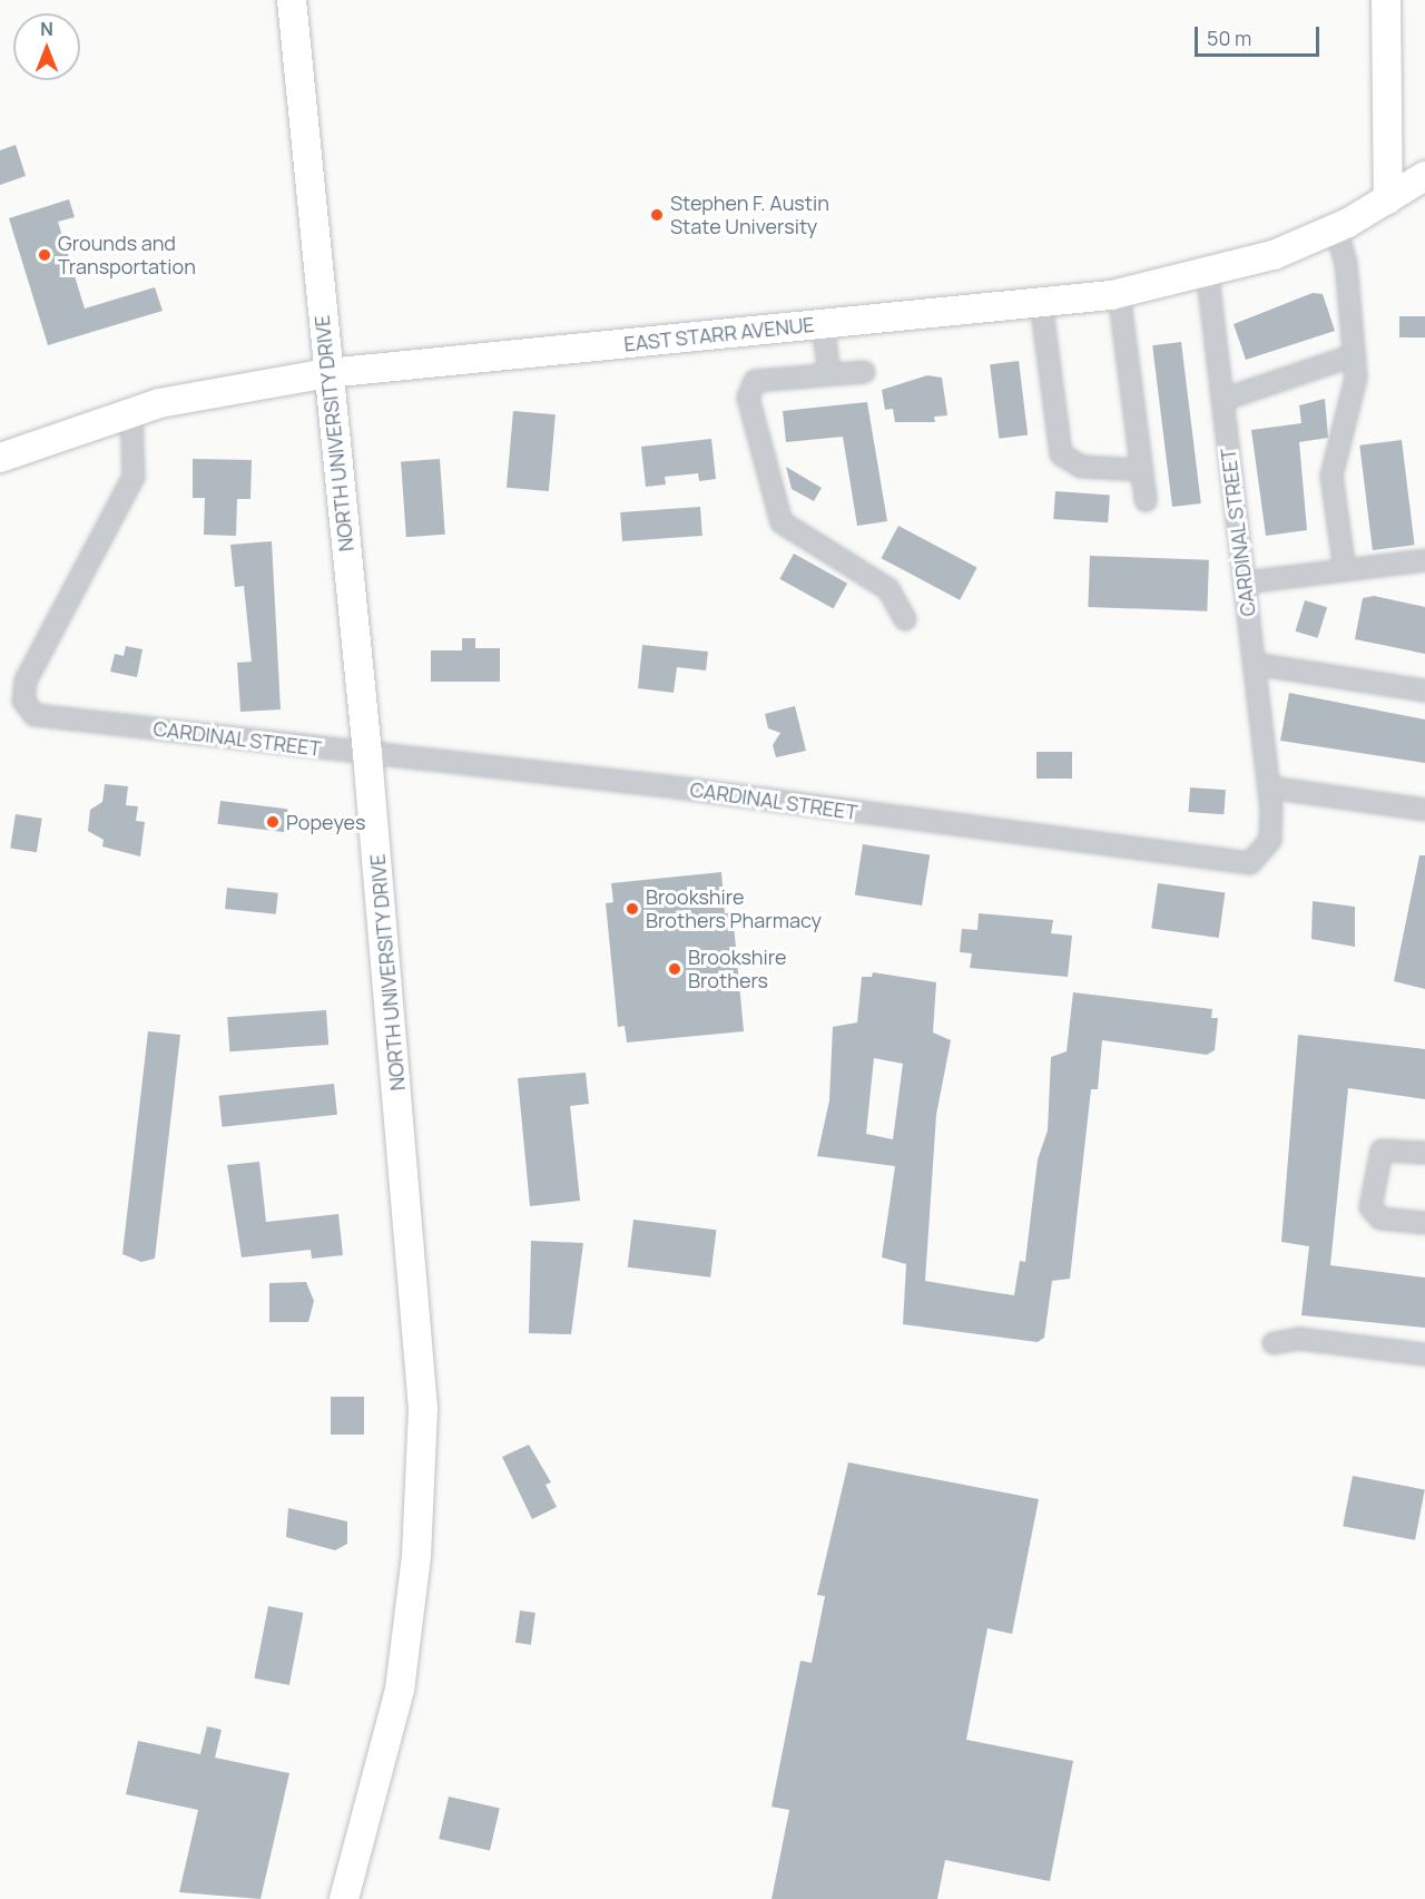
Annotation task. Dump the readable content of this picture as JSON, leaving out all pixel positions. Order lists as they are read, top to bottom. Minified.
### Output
{"streets":{"main road":["EAST STARR AVENUE","NORTH UNIVERSITY DRIVE"],"street":["CARDINAL STREET"]},"crossings":[["EAST STARR AVENUE","NORTH UNIVERSITY DRIVE"],["EAST STARR AVENUE","CARDINAL STREET"],["NORTH UNIVERSITY DRIVE","CARDINAL STREET"]],"places":["Stephen F. Austin State University","Grounds and Transportation","Popeyes","Brookshire Brothers Pharmacy","Brookshire Brothers"],"scale_bar":"50 m","north":"top"}
